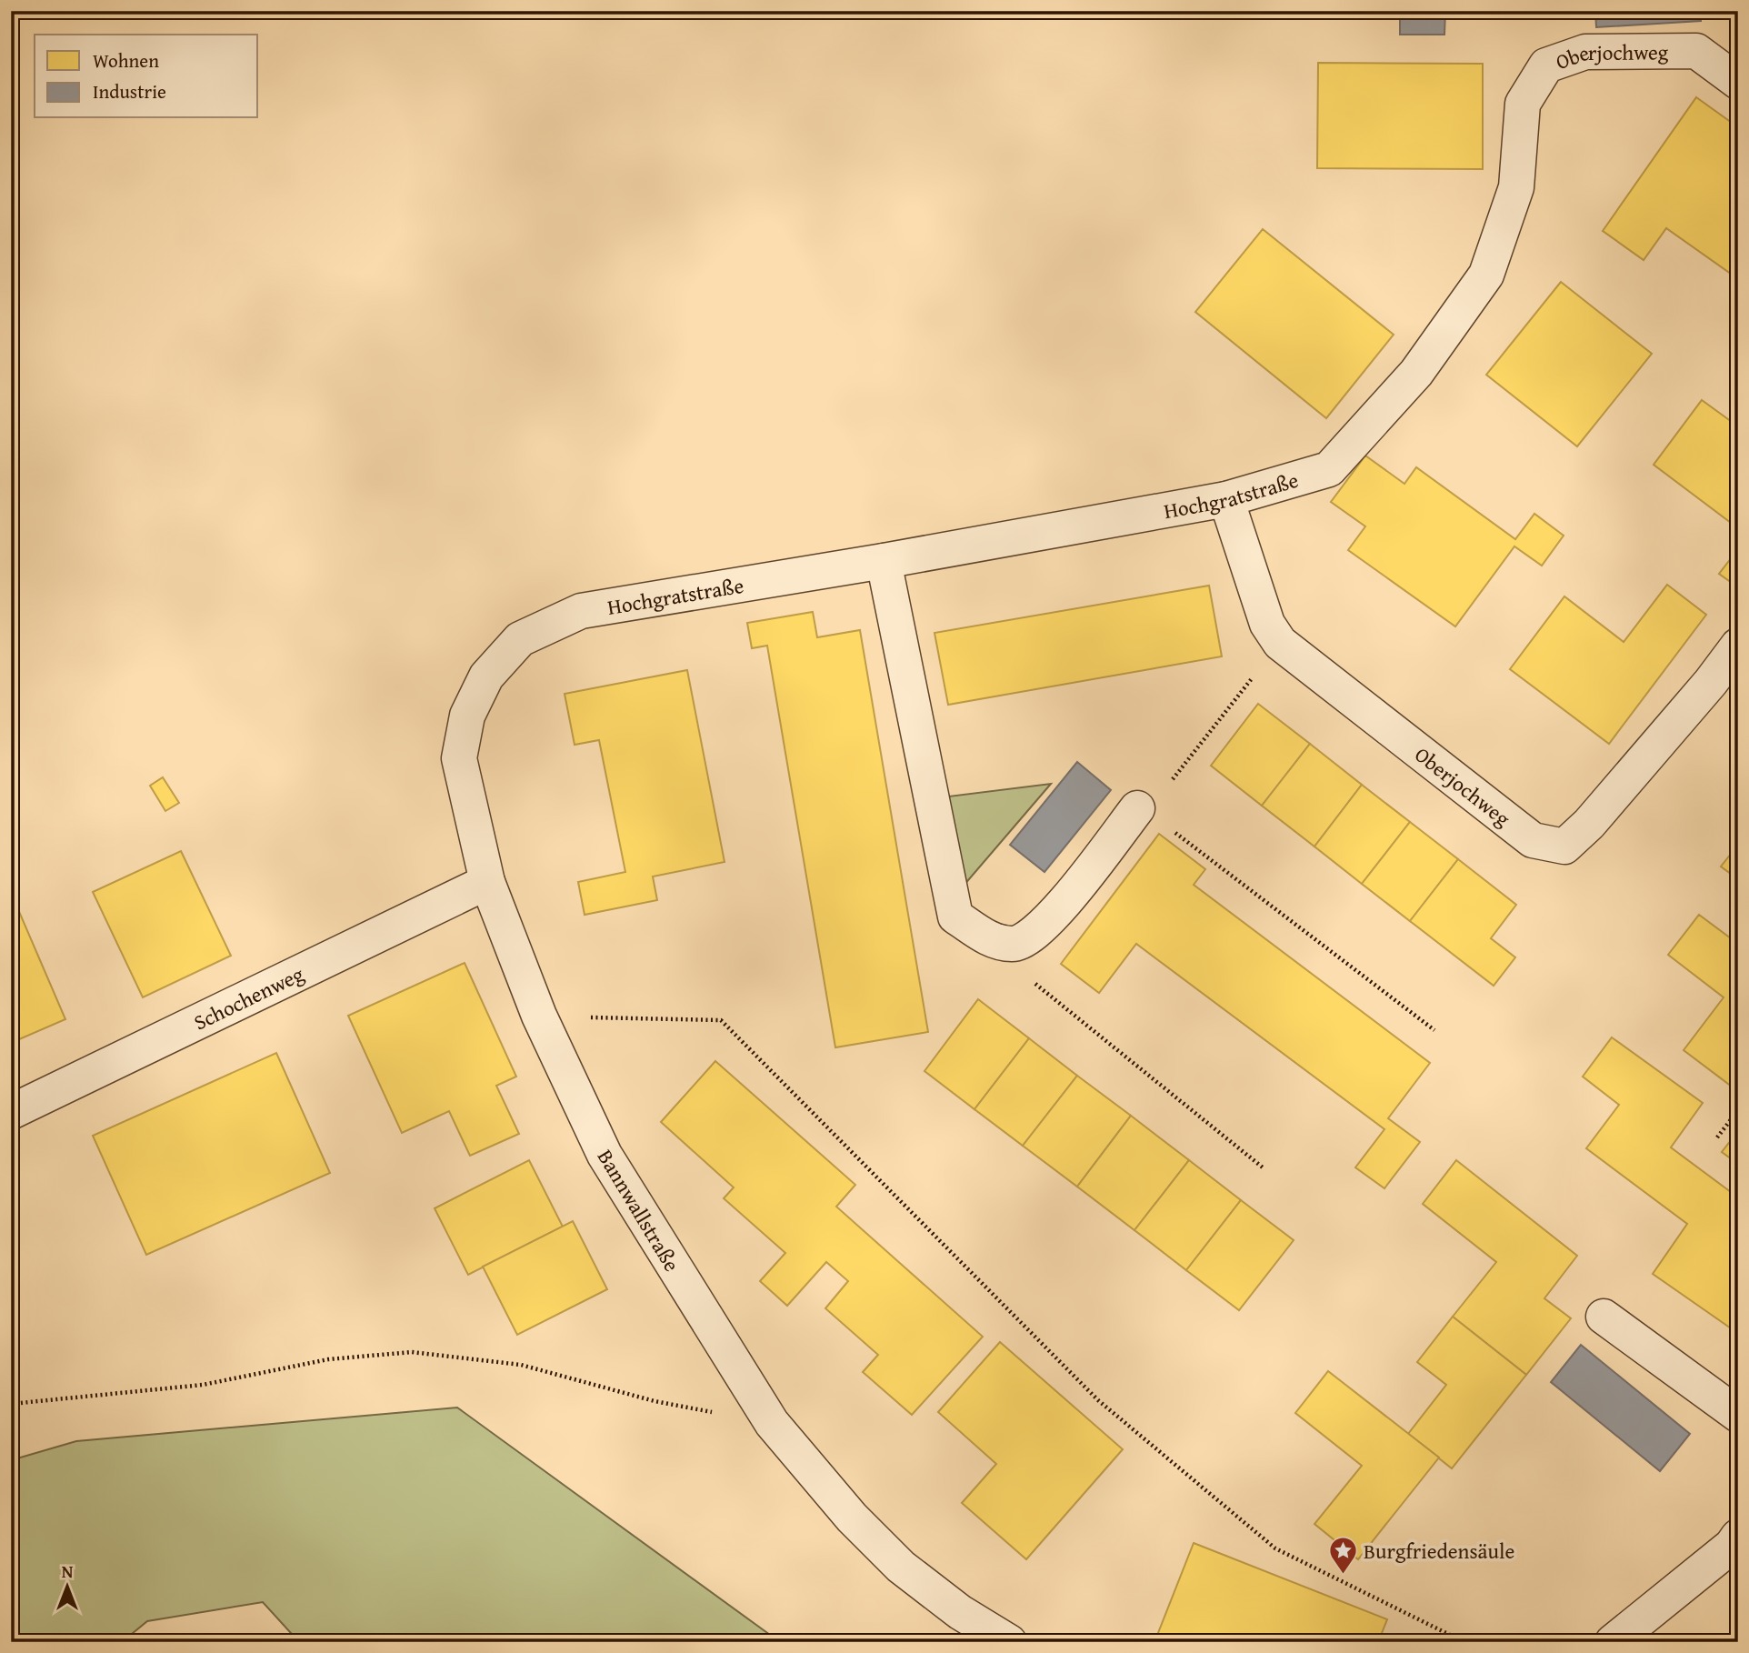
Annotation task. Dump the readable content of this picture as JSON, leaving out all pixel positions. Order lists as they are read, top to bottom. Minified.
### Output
{"streets":{"street":["Oberjochweg","Hochgratstraße","Schochenweg","Bannwallstraße"]},"crossings":[["Oberjochweg","Hochgratstraße"],["Hochgratstraße","Bannwallstraße"],["Schochenweg","Bannwallstraße"]],"places":{"place":["Burgfriedensäule"]},"legend":["Wohnen","Industrie"],"north":"top"}
